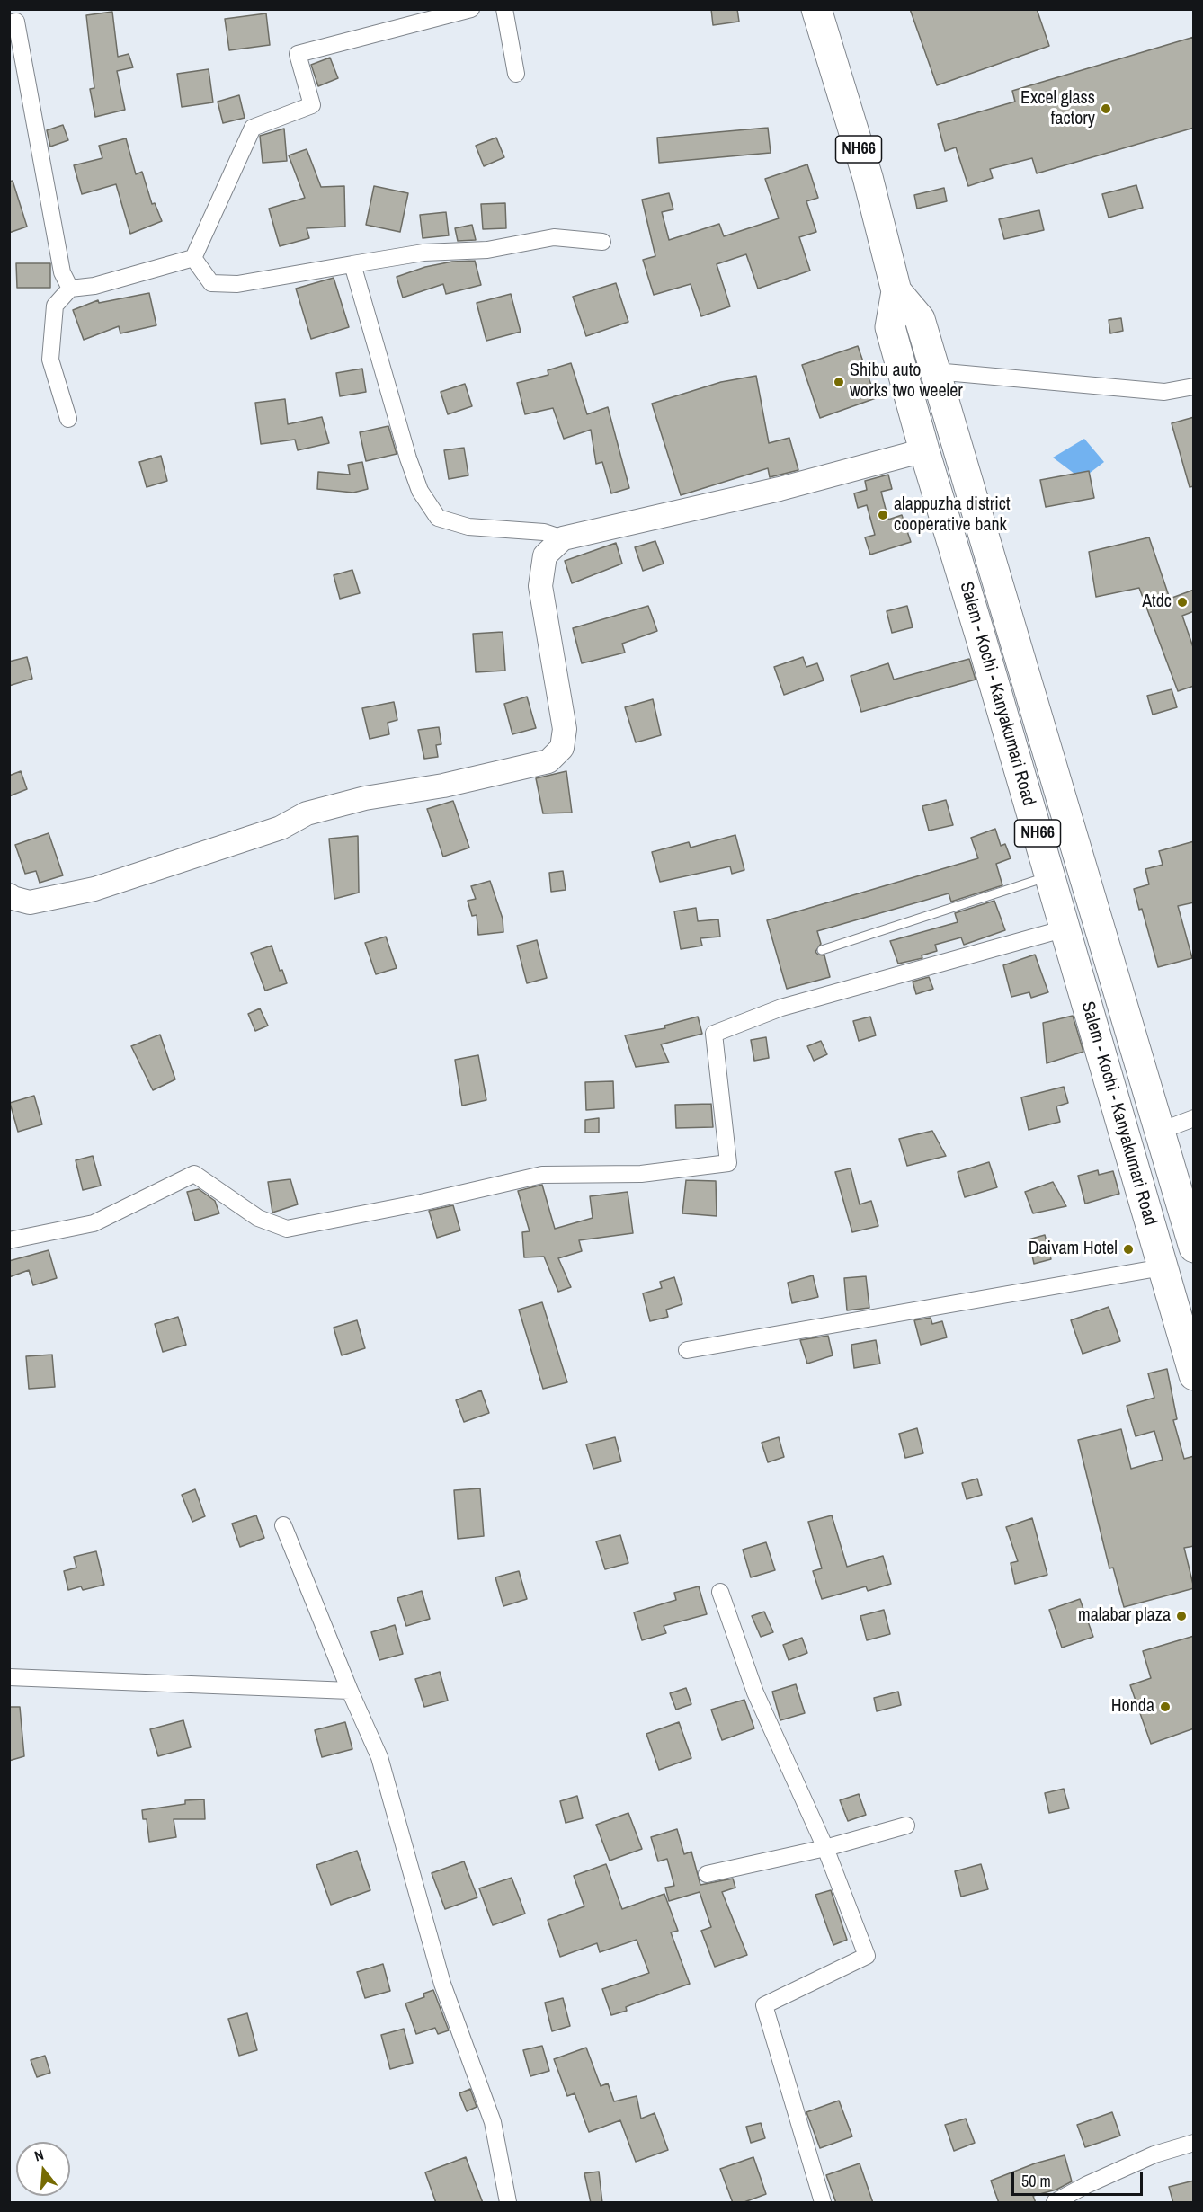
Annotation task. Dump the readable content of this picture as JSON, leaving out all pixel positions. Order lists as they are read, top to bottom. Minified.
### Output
{"streets":{"highway":["NH66","Salem - Kochi - Kanyakumari Road"]},"places":["Excel glass factory","Shibu auto works two weeler","alappuzha district cooperative bank","Atdc","Daivam Hotel","malabar plaza","Honda"],"scale_bar":"50 m","north":"top"}
